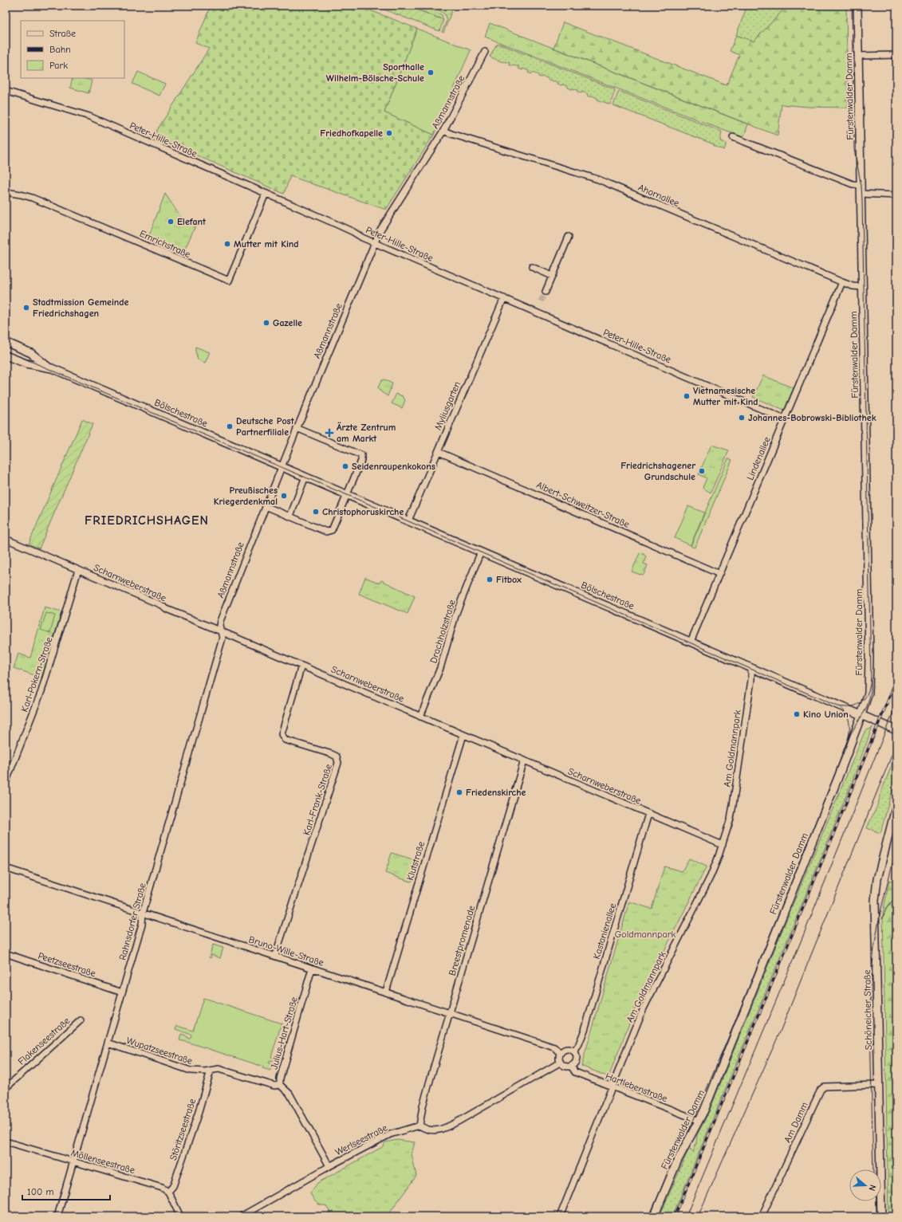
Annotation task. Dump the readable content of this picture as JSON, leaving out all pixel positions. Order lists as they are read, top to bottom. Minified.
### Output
{"streets":{"main road":["Fürstenwalder Damm","Bölschestraße","Schöneicher Straße"],"street":["Aßmannstraße","Peter-Hille-Straße","Ahornallee","Emrichstraße","Myliusgarten","Lindenallee","Albert-Schweitzer-Straße","Scharnweberstraße","Drachholzstraße","Karl-Pokern-Straße","Am Goldmannpark","Karl-Frank-Straße","Klutstraße","Rahnsdorfer Straße","Kastanienallee","Breestpromenade","Bruno-Wille-Straße","Peetzseestraße","Julius-Hart-Straße","Flakenseestraße","Wupatzseestraße","Hartlebenstraße","Am Damm","Störitzseestraße","Werlseestraße","Möllenseestraße"]},"crossings":[["Fürstenwalder Damm","Ahornallee"],["Fürstenwalder Damm","Bölschestraße"],["Fürstenwalder Damm","Hartlebenstraße"],["Aßmannstraße","Peter-Hille-Straße"],["Aßmannstraße","Ahornallee"],["Aßmannstraße","Bölschestraße"],["Aßmannstraße","Scharnweberstraße"],["Aßmannstraße","Rahnsdorfer Straße"],["Peter-Hille-Straße","Emrichstraße"],["Peter-Hille-Straße","Myliusgarten"],["Peter-Hille-Straße","Lindenallee"],["Ahornallee","Lindenallee"],["Myliusgarten","Bölschestraße"],["Myliusgarten","Albert-Schweitzer-Straße"],["Bölschestraße","Lindenallee"],["Bölschestraße","Drachholzstraße"],["Bölschestraße","Am Goldmannpark"],["Lindenallee","Albert-Schweitzer-Straße"],["Scharnweberstraße","Drachholzstraße"],["Scharnweberstraße","Karl-Pokern-Straße"],["Scharnweberstraße","Am Goldmannpark"],["Scharnweberstraße","Karl-Frank-Straße"],["Scharnweberstraße","Klutstraße"],["Scharnweberstraße","Rahnsdorfer Straße"],["Scharnweberstraße","Kastanienallee"],["Scharnweberstraße","Breestpromenade"],["Am Goldmannpark","Hartlebenstraße"],["Karl-Frank-Straße","Bruno-Wille-Straße"],["Klutstraße","Bruno-Wille-Straße"],["Rahnsdorfer Straße","Bruno-Wille-Straße"],["Rahnsdorfer Straße","Peetzseestraße"],["Rahnsdorfer Straße","Wupatzseestraße"],["Rahnsdorfer Straße","Möllenseestraße"],["Kastanienallee","Bruno-Wille-Straße"],["Kastanienallee","Hartlebenstraße"],["Breestpromenade","Bruno-Wille-Straße"],["Breestpromenade","Werlseestraße"],["Bruno-Wille-Straße","Julius-Hart-Straße"],["Bruno-Wille-Straße","Hartlebenstraße"],["Schöneicher Straße","Am Damm"],["Julius-Hart-Straße","Wupatzseestraße"],["Julius-Hart-Straße","Werlseestraße"],["Wupatzseestraße","Störitzseestraße"],["Störitzseestraße","Möllenseestraße"]],"districts":["FRIEDRICHSHAGEN"],"parks":["Goldmannpark"],"places":{"other":["Sporthalle Wilhelm-Bölsche-Schule","Friedhofkapelle","Elefant","Mutter mit Kind","Stadtmission Gemeinde Friedrichshagen","Gazelle","Vietnamesische Mutter mit Kind","Johannes-Bobrowski-Bibliothek","Deutsche Post Partnerfiliale","Seidenraupenkokons","Friedrichshagener Grundschule","Preußisches Kriegerdenkmal","Christophoruskirche","Fitbox","Kino Union","Friedenskirche"],"health":["Ärzte Zentrum am Markt"]},"legend":["Straße","Bahn","Park"],"scale_bar":"100 m","north":"right"}
